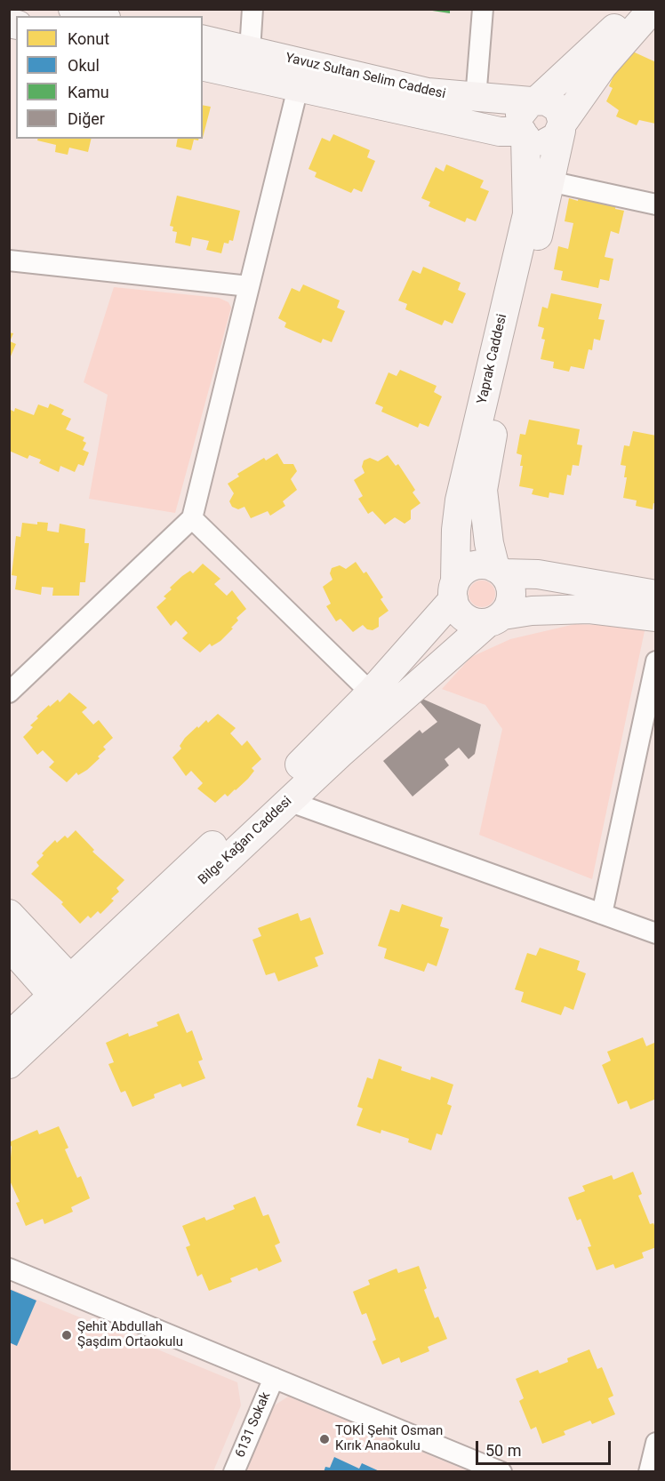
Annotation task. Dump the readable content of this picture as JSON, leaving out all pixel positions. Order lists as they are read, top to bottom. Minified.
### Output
{"streets":{"street":["Yavuz Sultan Selim Caddesi","Yaprak Caddesi","Bilge Kağan Caddesi","6131 Sokak"]},"crossings":[["Yavuz Sultan Selim Caddesi","Yaprak Caddesi"],["Yaprak Caddesi","Bilge Kağan Caddesi"]],"places":["Şehit Abdullah Şaşdım Ortaokulu","TOKİ Şehit Osman Kırık Anaokulu"],"legend":["Konut","Okul","Kamu","Diğer"],"scale_bar":"50 m"}
